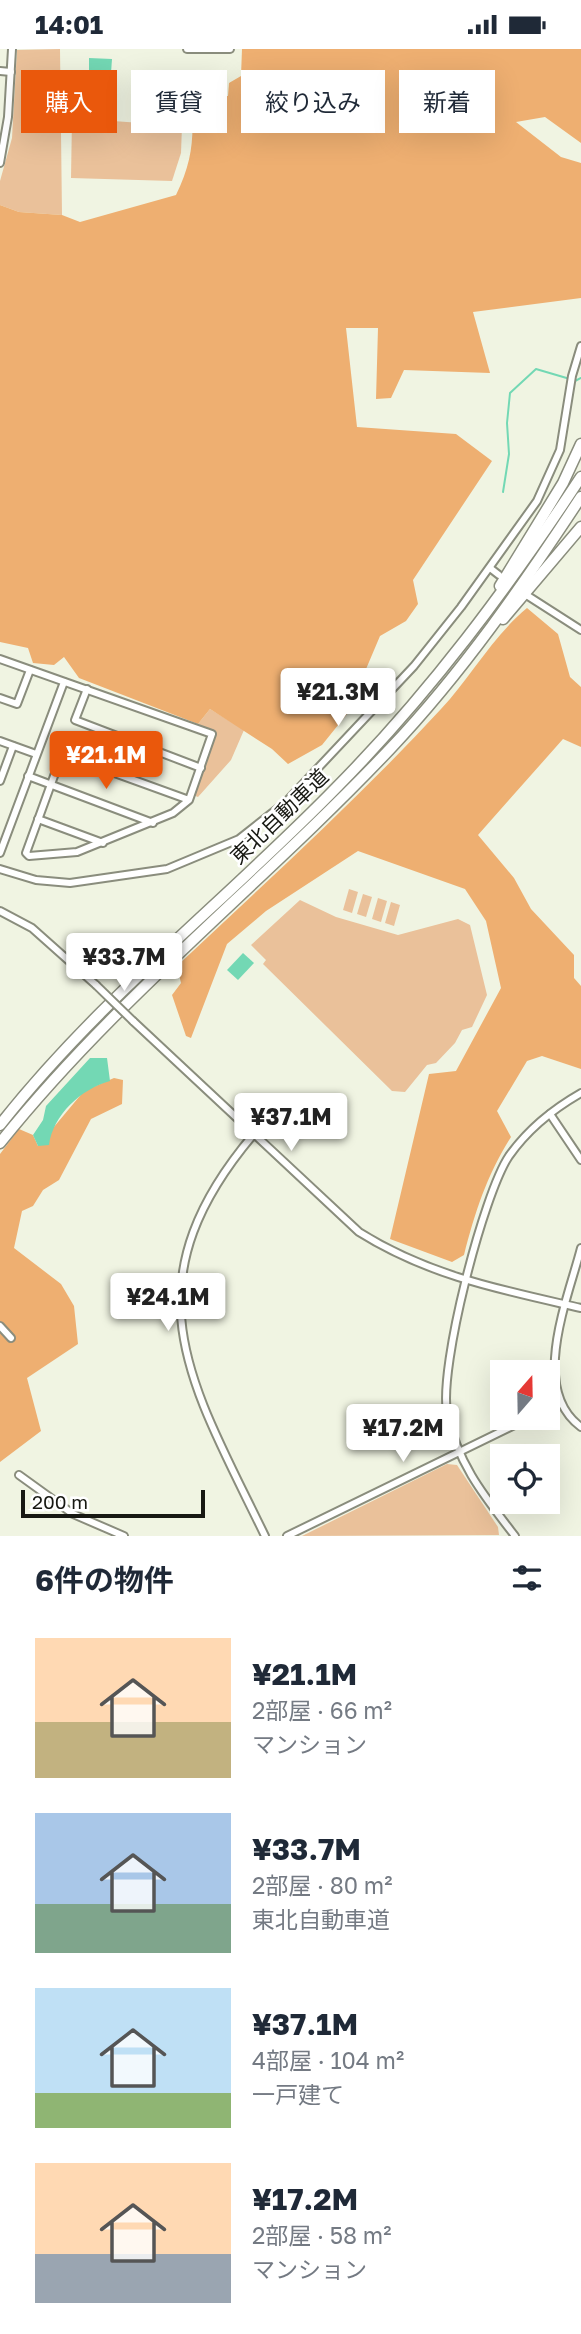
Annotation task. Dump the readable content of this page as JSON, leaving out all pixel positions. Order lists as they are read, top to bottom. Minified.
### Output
{"streets":{"highway":["東北自動車道"]},"scale_bar":"200 m","north":"top","page":{"status":"14:01","chip":["購入","賃貸","絞り込み","新着"],"price":["¥21.3M","¥21.1M","¥33.7M","¥37.1M","¥24.1M","¥17.2M"],"scale":"200 m","heading":"6件の物件","list":[{"name":"¥21.1M","note":"2部屋 · 66 m² · マンション"},{"name":"¥33.7M","note":"2部屋 · 80 m² · 東北自動車道"},{"name":"¥37.1M","note":"4部屋 · 104 m² · 一戸建て"},{"name":"¥17.2M","note":"2部屋 · 58 m² · マンション"}]}}
